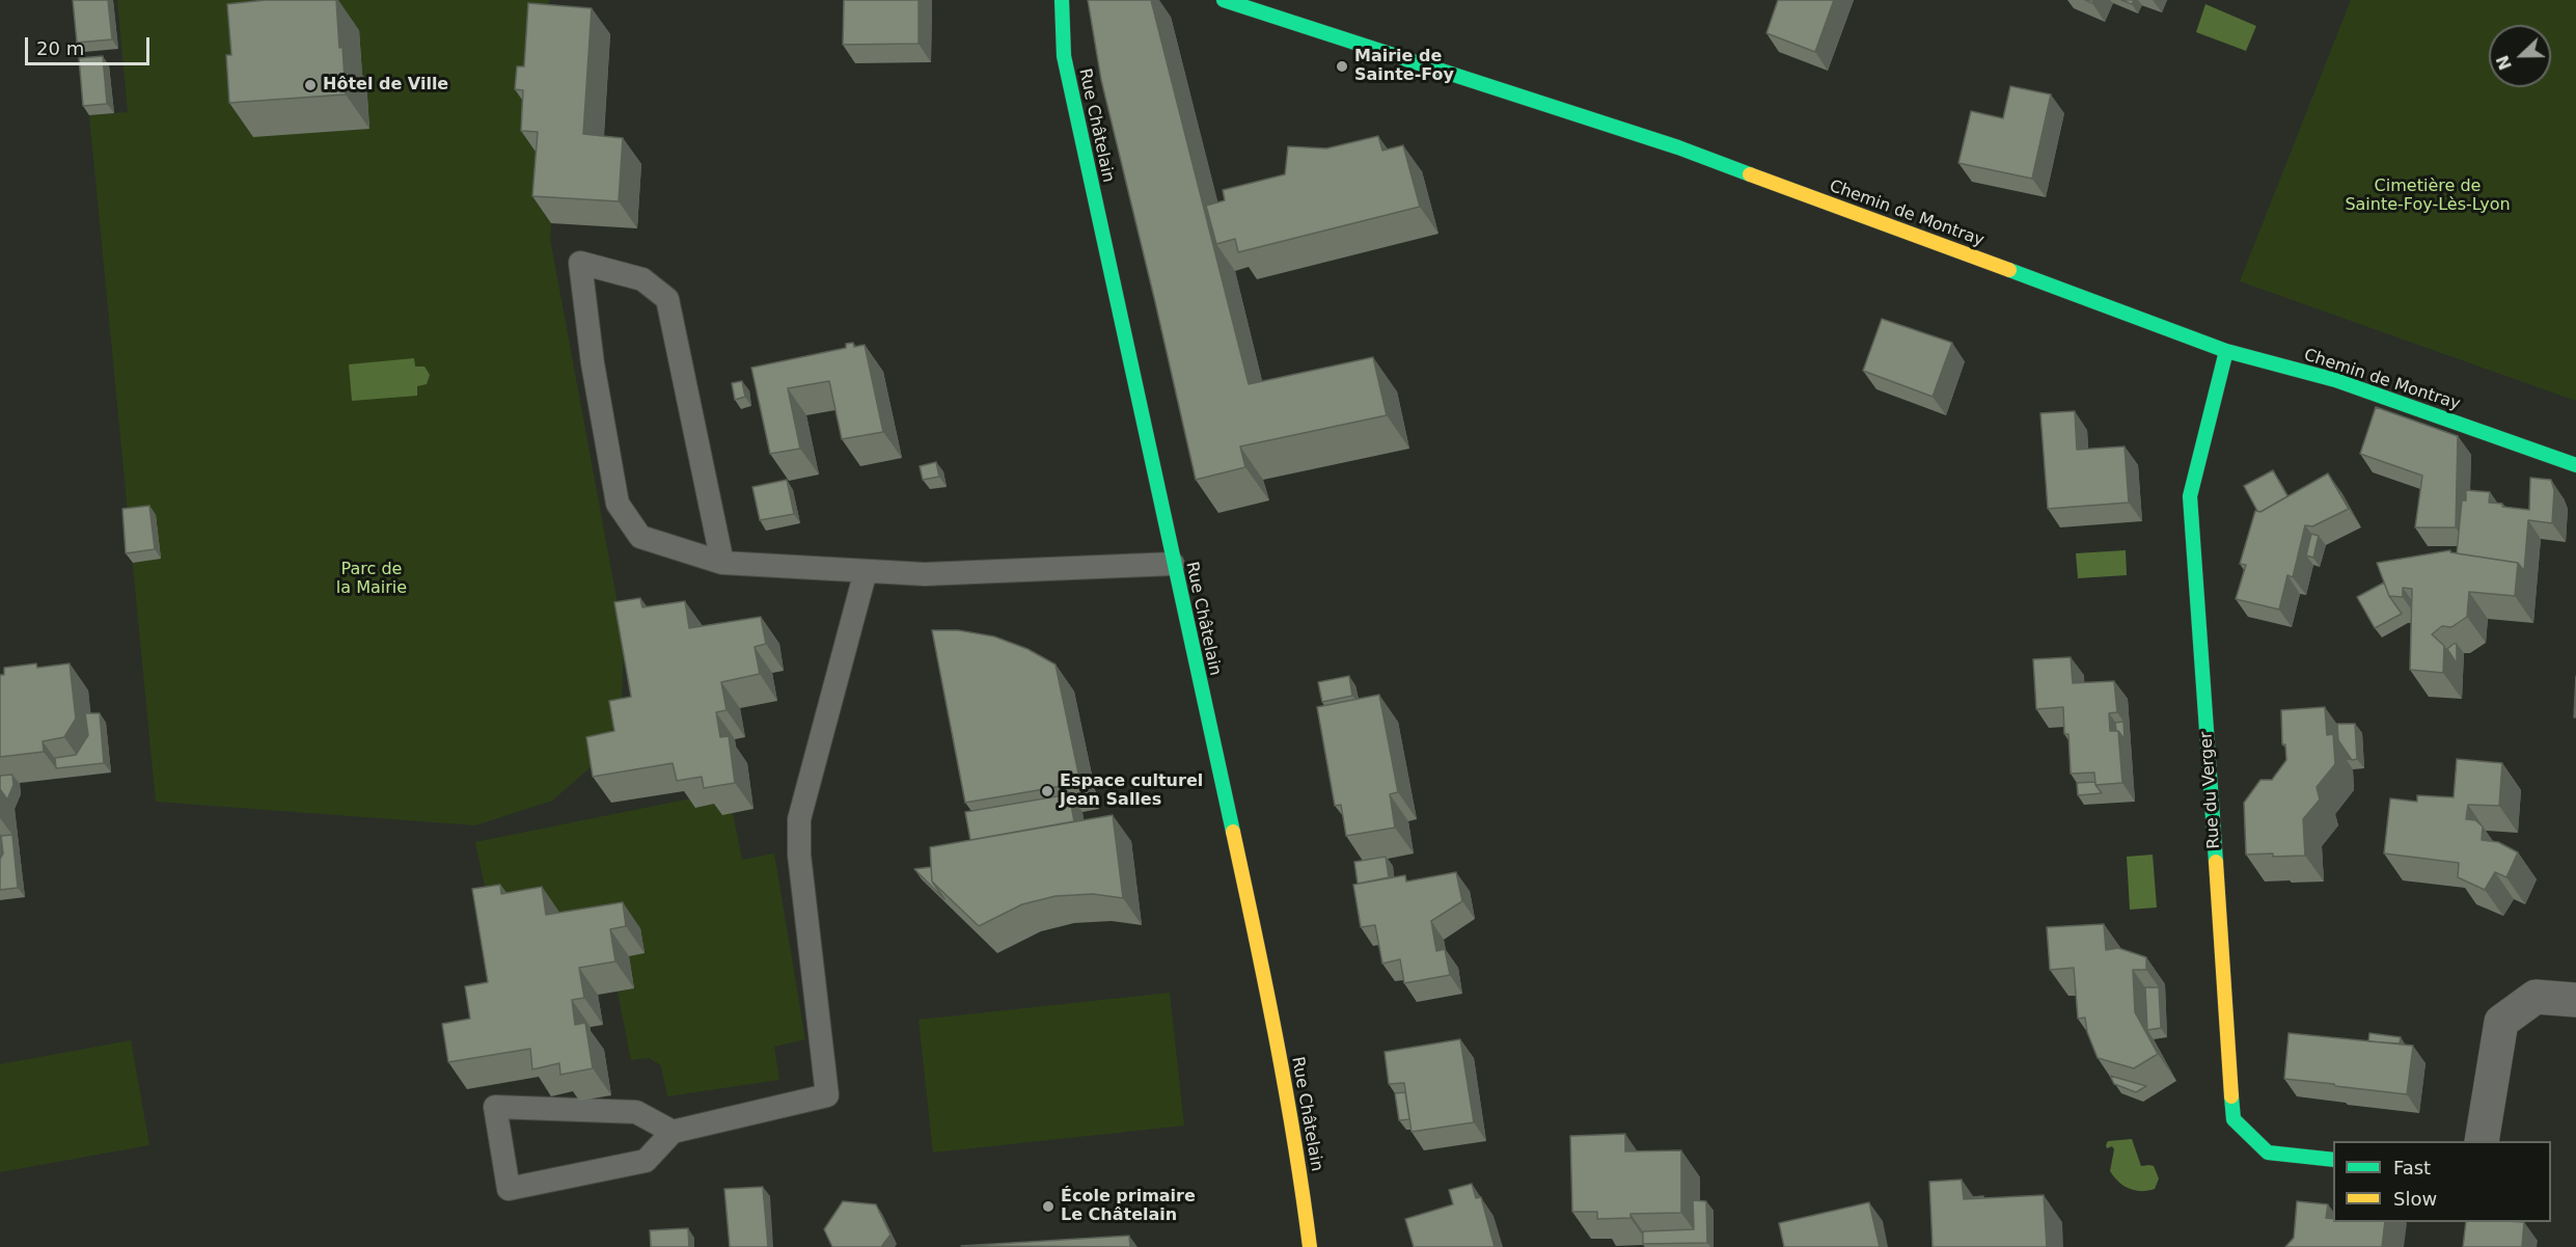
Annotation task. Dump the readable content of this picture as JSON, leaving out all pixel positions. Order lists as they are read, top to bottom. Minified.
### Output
{"streets":{"street":["Rue Châtelain","Chemin de Montray","Rue du Verger"]},"crossings":[["Chemin de Montray","Rue du Verger"]],"parks":["Cimetière de Sainte-Foy-Lès-Lyon","Parc de la Mairie"],"places":["Mairie de Sainte-Foy","Hôtel de Ville","Espace culturel Jean Salles","École primaire Le Châtelain"],"legend":["Fast","Slow"],"scale_bar":"20 m","north":"left"}
